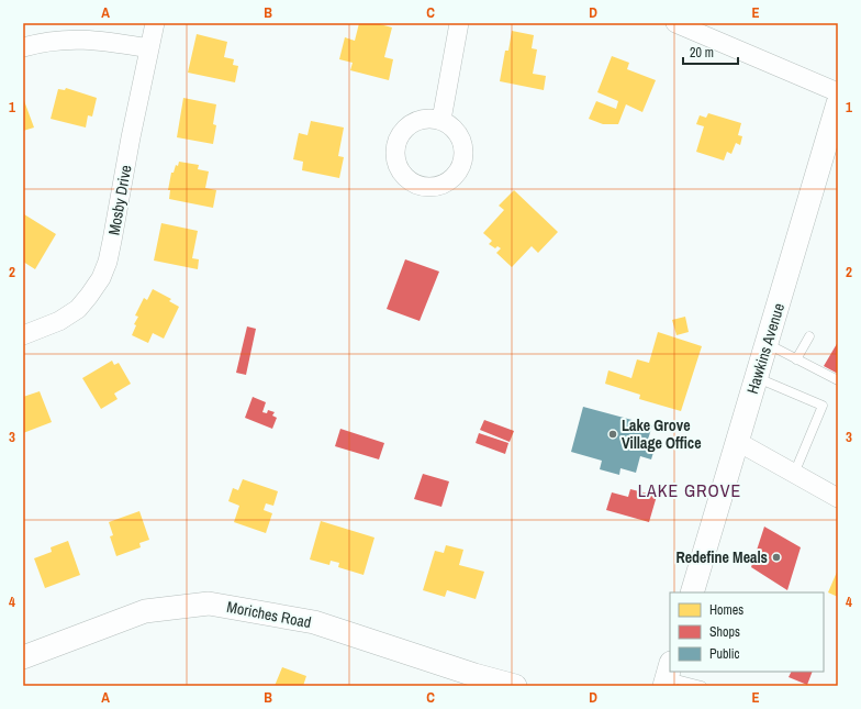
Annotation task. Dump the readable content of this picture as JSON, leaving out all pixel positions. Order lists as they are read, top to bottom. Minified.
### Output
{"streets":{"street":["Mosby Drive","Hawkins Avenue","Moriches Road"]},"districts":["LAKE GROVE"],"places":["Lake Grove Village Office","Redefine Meals"],"legend":["Homes","Shops","Public"],"scale_bar":"20 m","grid":{"columns":["A","B","C","D","E"],"rows":["1","2","3","4"]}}
